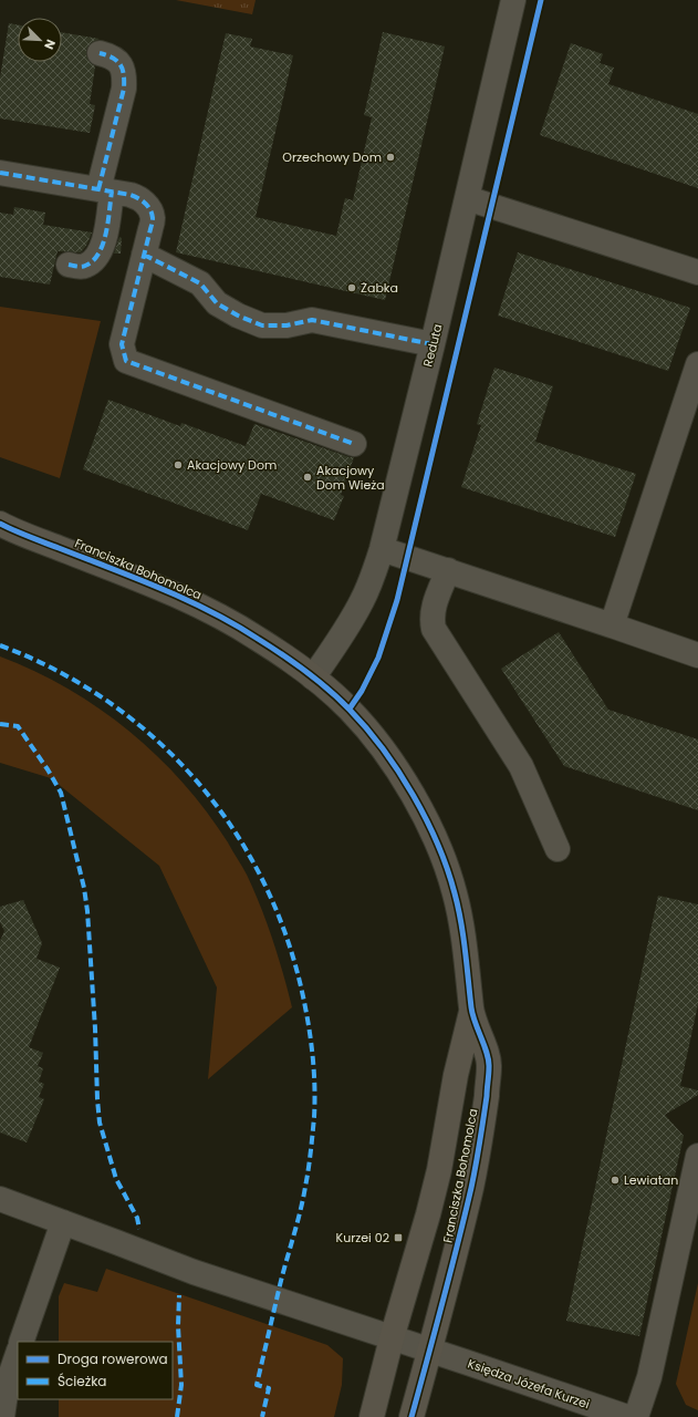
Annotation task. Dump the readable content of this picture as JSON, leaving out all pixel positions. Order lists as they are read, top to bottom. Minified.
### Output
{"streets":{"street":["Reduta","Franciszka Bohomolca","Księdza Józefa Kurzei"]},"crossings":[["Reduta","Franciszka Bohomolca"],["Franciszka Bohomolca","Księdza Józefa Kurzei"]],"places":{"other":["Orzechowy Dom","Żabka","Akacjowy Dom","Akacjowy Dom Wieża","Lewiatan"],"transit":["Kurzei 02"]},"legend":["Droga rowerowa","Ścieżka"],"north":"bottom right"}
